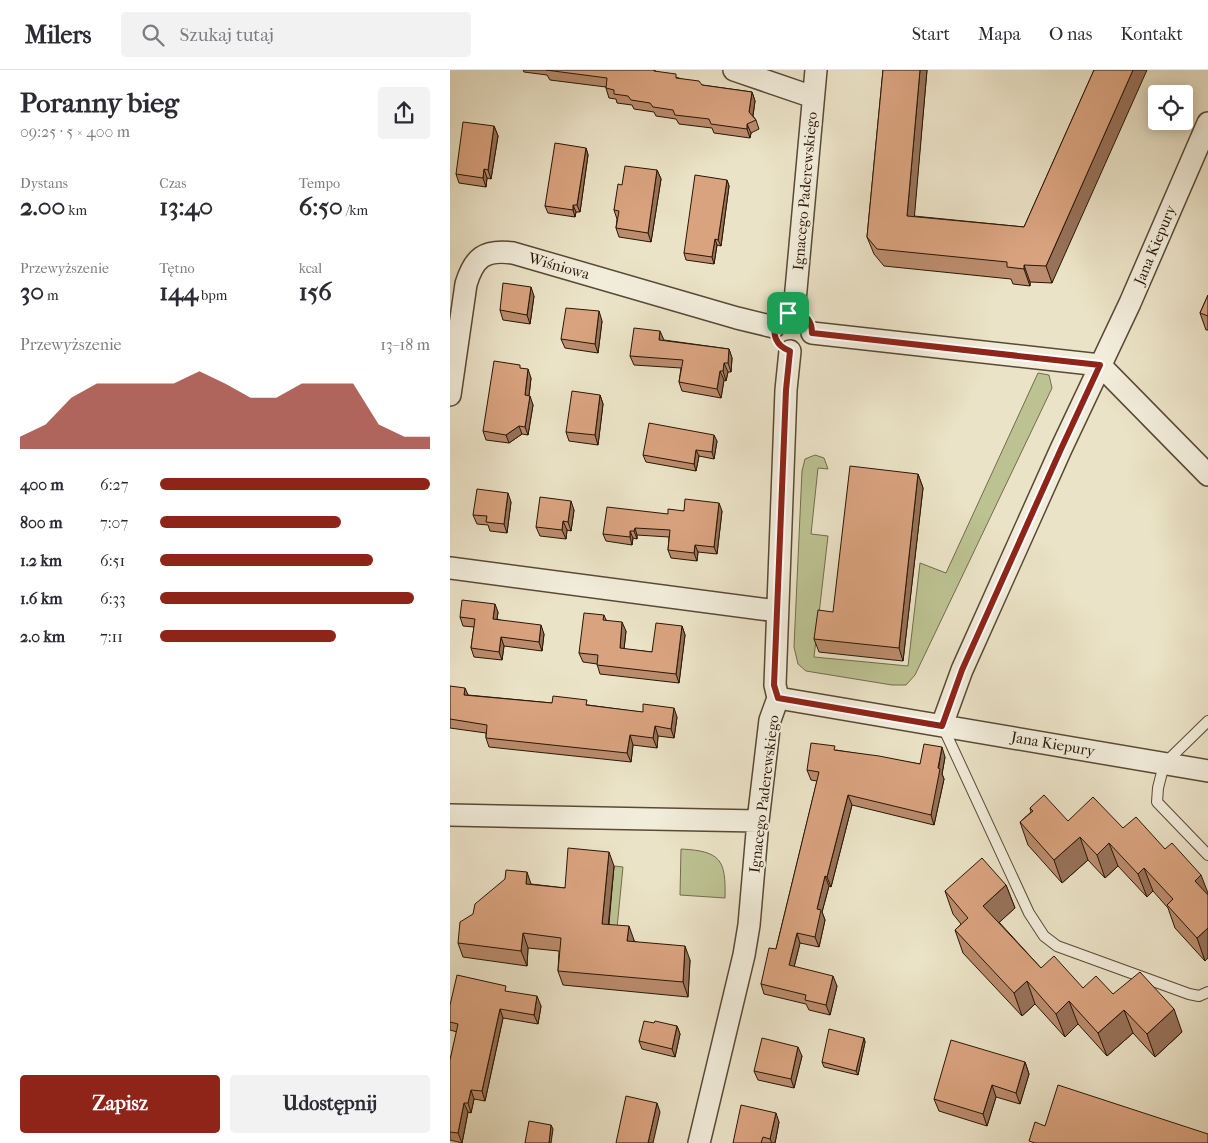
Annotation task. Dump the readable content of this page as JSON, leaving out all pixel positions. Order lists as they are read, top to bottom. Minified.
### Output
{"streets":{"street":["Ignacego Paderewskiego","Jana Kiepury","Wiśniowa"]},"crossings":[["Ignacego Paderewskiego","Jana Kiepury"],["Ignacego Paderewskiego","Wiśniowa"]],"page":{"header":"Milers","search":"Szukaj tutaj","nav":["Start","Mapa","O nas","Kontakt"],"heading":["Poranny bieg","09:25 · 5 × 400 m"],"stats":[["Dystans","2.00 km"],["Czas","13:40"],["Tempo","6:50 /km"],["Przewyższenie","30 m"],["Tętno","144 bpm"],["kcal","156"]],"chart":["Przewyższenie","13–18 m"],"list":[{"name":"400 m","note":"6:27"},{"name":"800 m","note":"7:07"},{"name":"1.2 km","note":"6:51"},{"name":"1.6 km","note":"6:33"},{"name":"2.0 km","note":"7:11"}],"buttons":["Zapisz","Udostępnij"]}}
